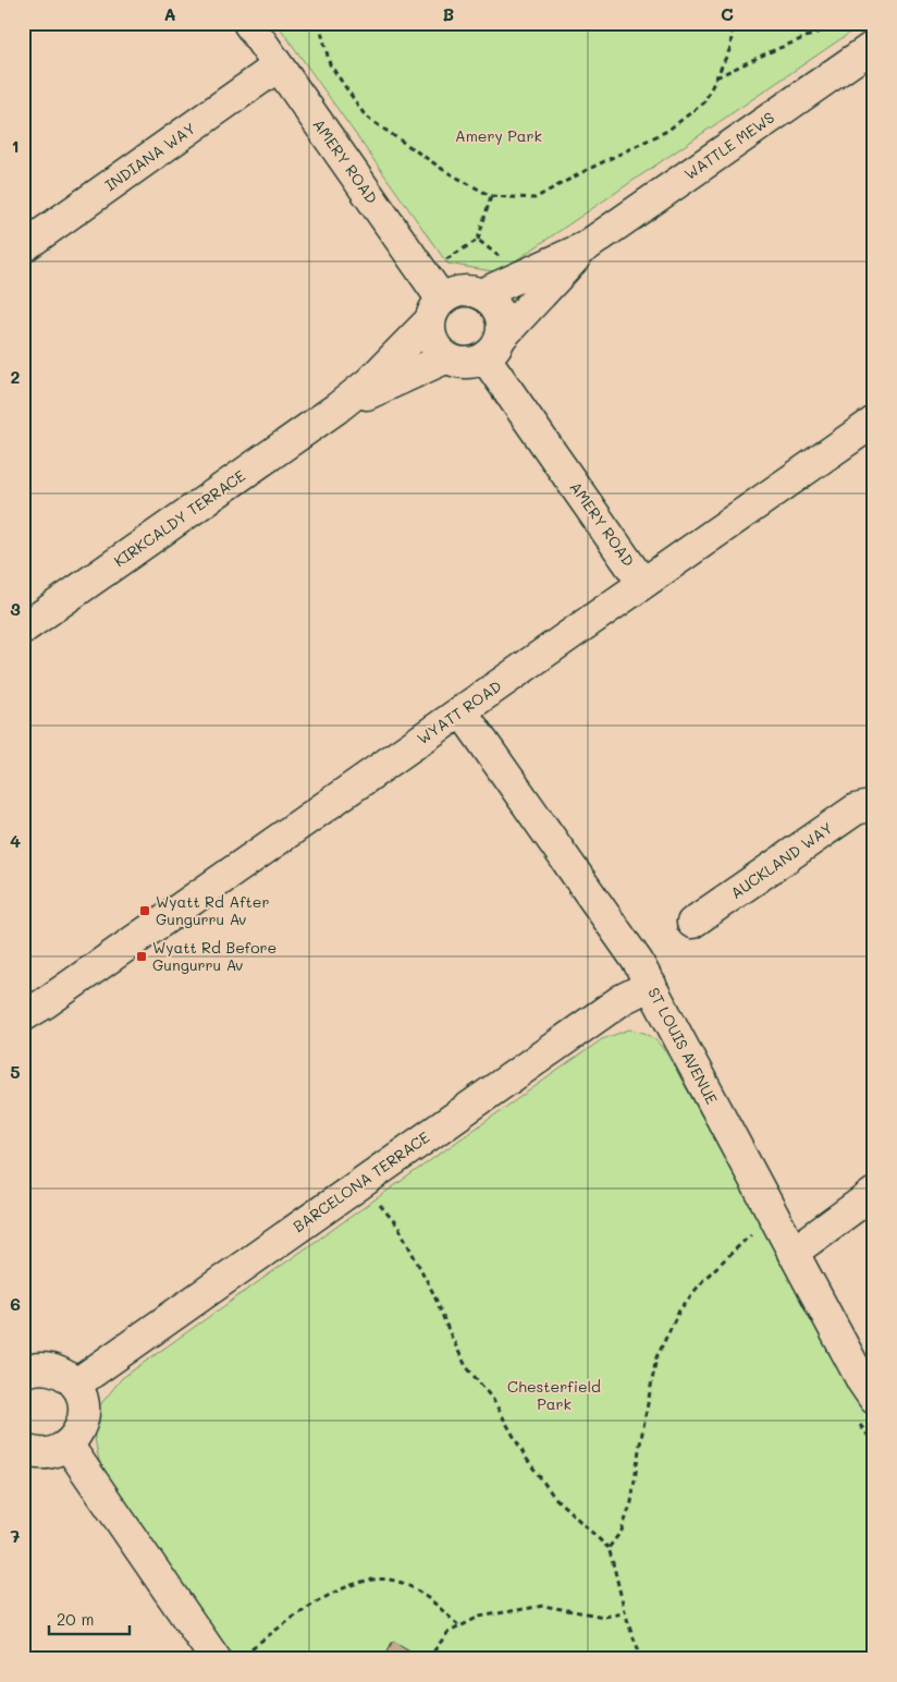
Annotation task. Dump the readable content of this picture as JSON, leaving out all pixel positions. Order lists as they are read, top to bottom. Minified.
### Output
{"streets":{"street":["WATTLE MEWS","INDIANA WAY","AMERY ROAD","KIRKCALDY TERRACE","WYATT ROAD","AUCKLAND WAY","ST LOUIS AVENUE","BARCELONA TERRACE"]},"crossings":[["WATTLE MEWS","AMERY ROAD"],["WATTLE MEWS","KIRKCALDY TERRACE"],["INDIANA WAY","AMERY ROAD"],["AMERY ROAD","KIRKCALDY TERRACE"],["AMERY ROAD","WYATT ROAD"],["WYATT ROAD","ST LOUIS AVENUE"],["ST LOUIS AVENUE","BARCELONA TERRACE"]],"parks":["Amery Park","Chesterfield Park"],"places":{"transit":["Wyatt Rd After Gungurru Av","Wyatt Rd Before Gungurru Av"]},"scale_bar":"20 m","grid":{"columns":["A","B","C"],"rows":["1","2","3","4","5","6","7"]}}
